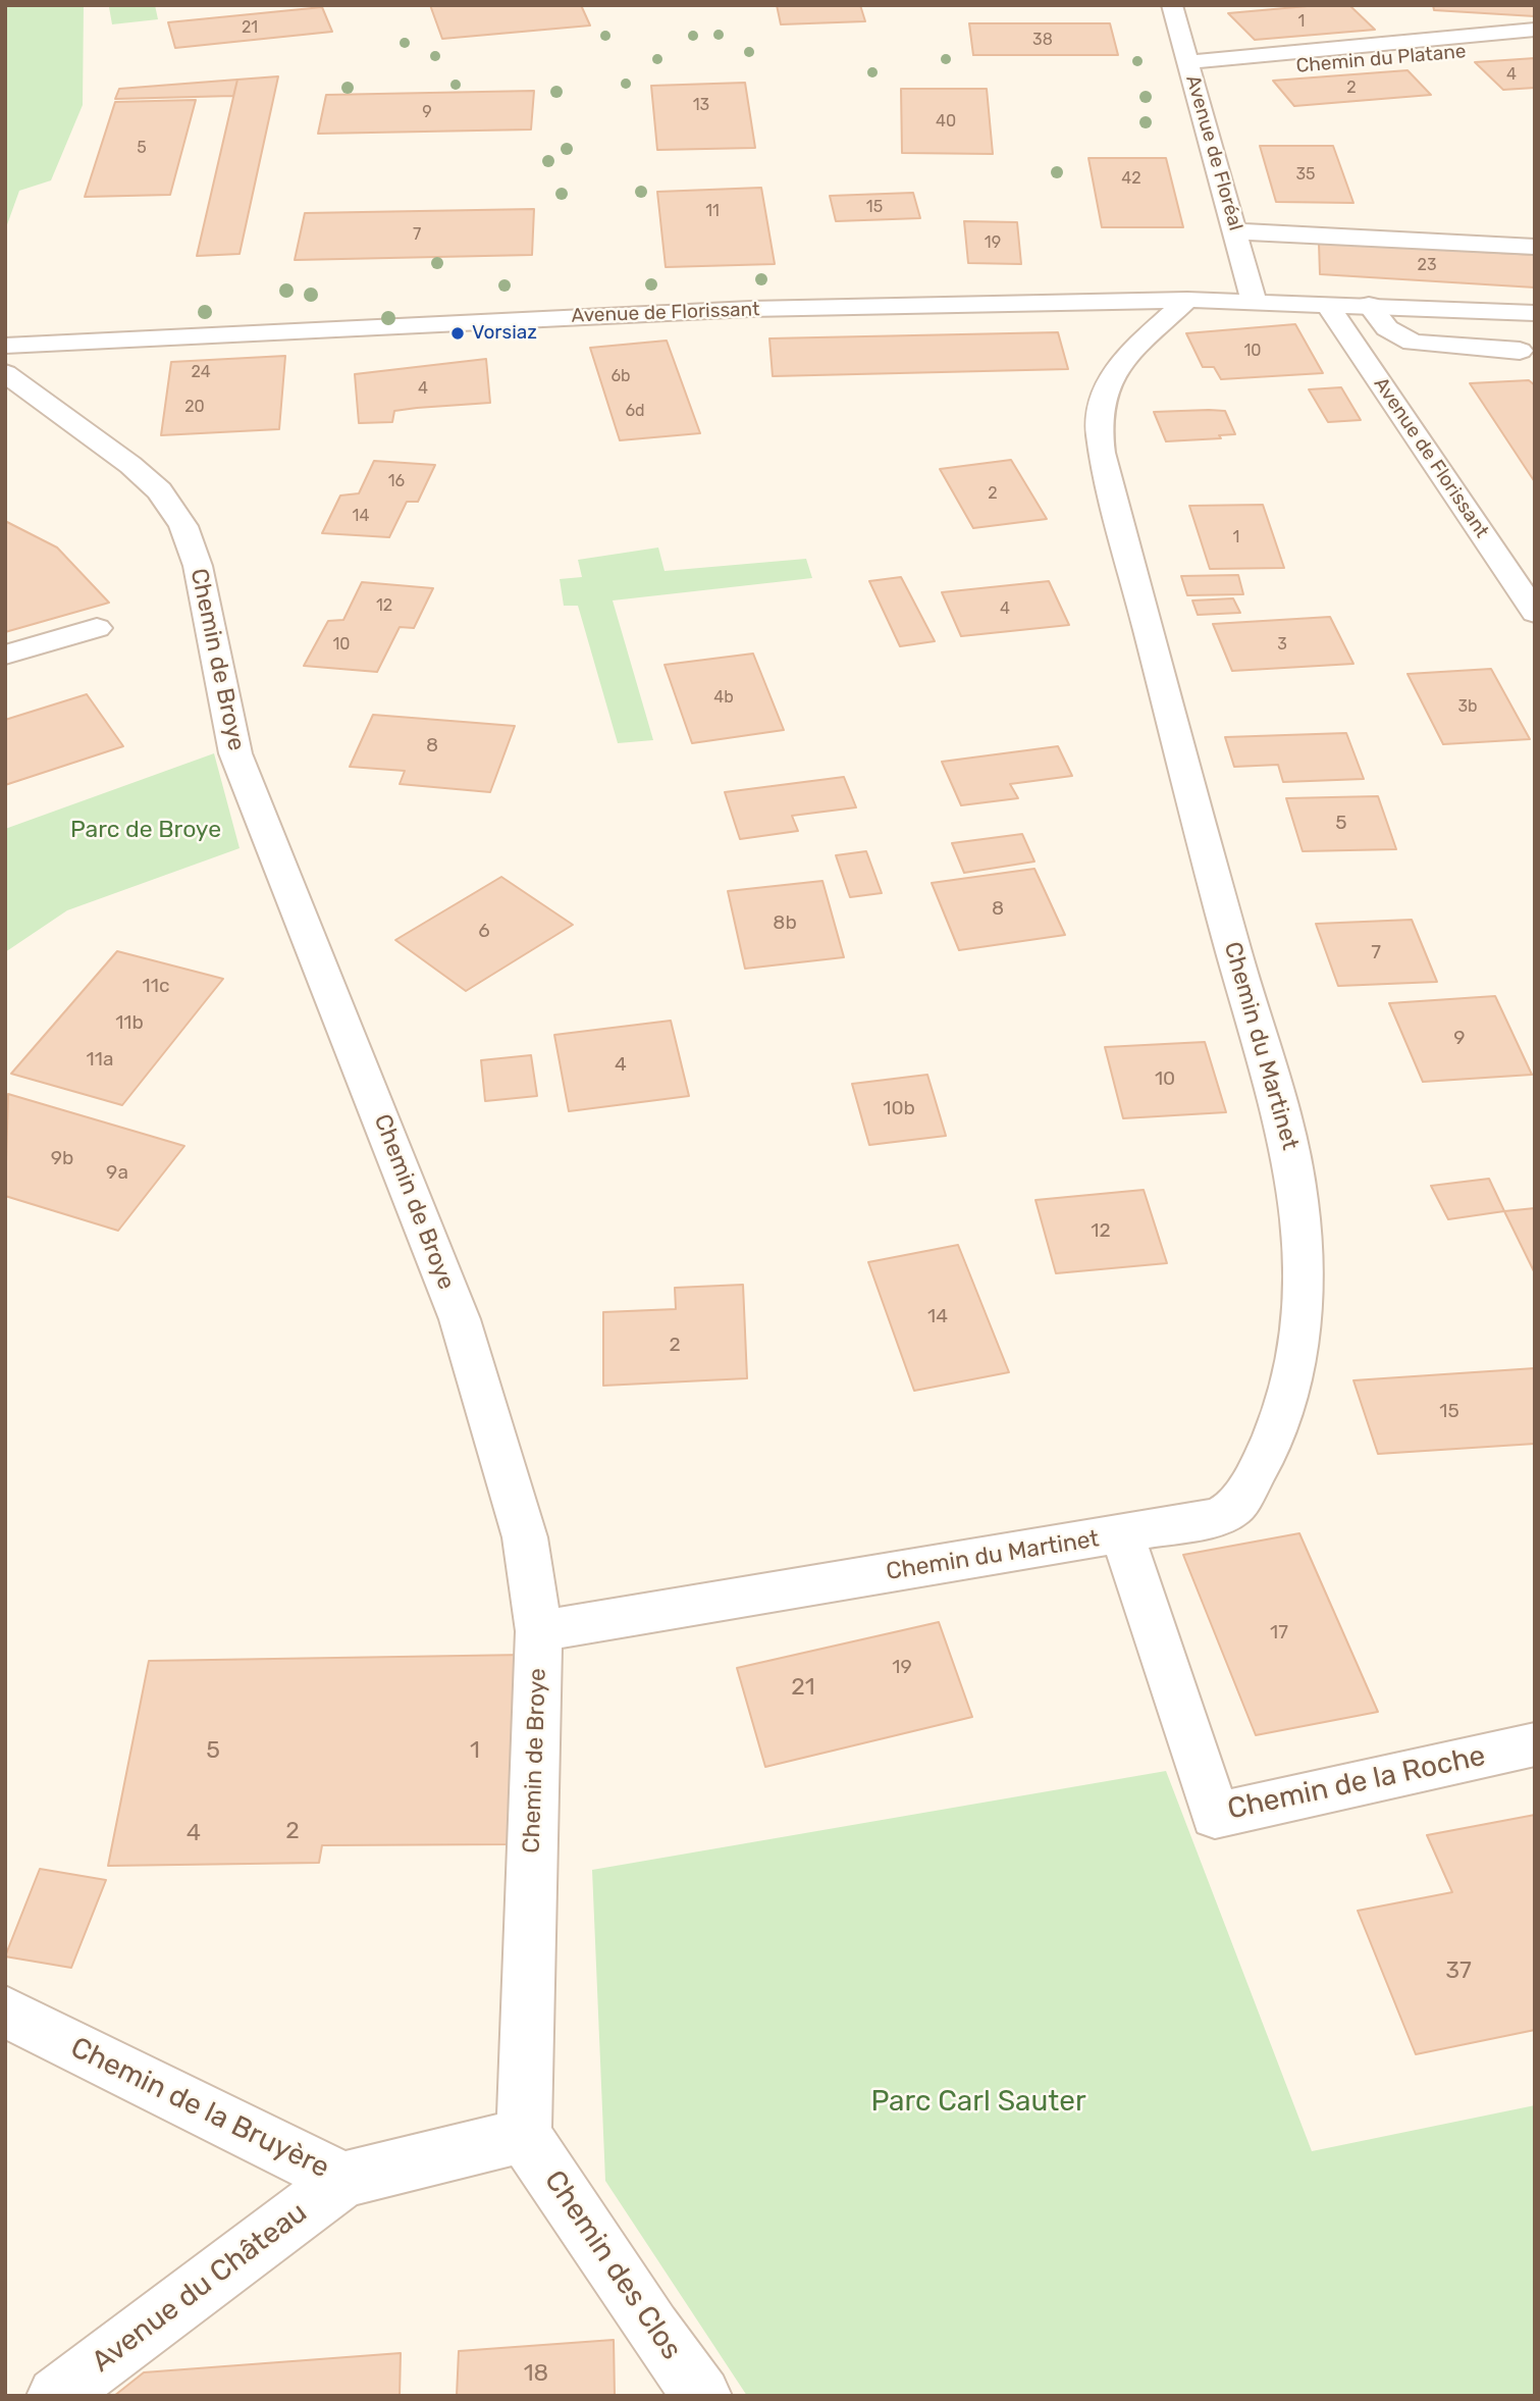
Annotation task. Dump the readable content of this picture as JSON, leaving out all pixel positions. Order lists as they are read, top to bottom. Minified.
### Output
{"streets":{"street":["Chemin du Platane","Avenue de Floréal","Avenue de Florissant","Chemin de Broye","Chemin du Martinet","Chemin de la Roche","Chemin de la Bruyère","Chemin des Clos","Avenue du Château"]},"crossings":[["Chemin du Platane","Avenue de Floréal"],["Avenue de Floréal","Avenue de Florissant"],["Avenue de Florissant","Chemin du Martinet"],["Chemin de Broye","Chemin du Martinet"],["Chemin de Broye","Chemin de la Bruyère"],["Chemin de Broye","Chemin des Clos"],["Chemin du Martinet","Chemin de la Roche"],["Chemin de la Bruyère","Chemin des Clos"],["Chemin de la Bruyère","Avenue du Château"]],"parks":["Parc de Broye","Parc Carl Sauter"],"places":["Vorsiaz"],"house_numbers":["1","21","38","4","2","13","9","40","5","35","42","15","11","7","19","23","10","24","6b","4","20","6d","16","2","14","1","12","4","10","3","4b","3b","8","5","8","8b","6","7","11c","11b","9","11a","4","10","10b","9b","9a","12","14","2","15","17","19","21","5","1","2","4","37","18"]}
